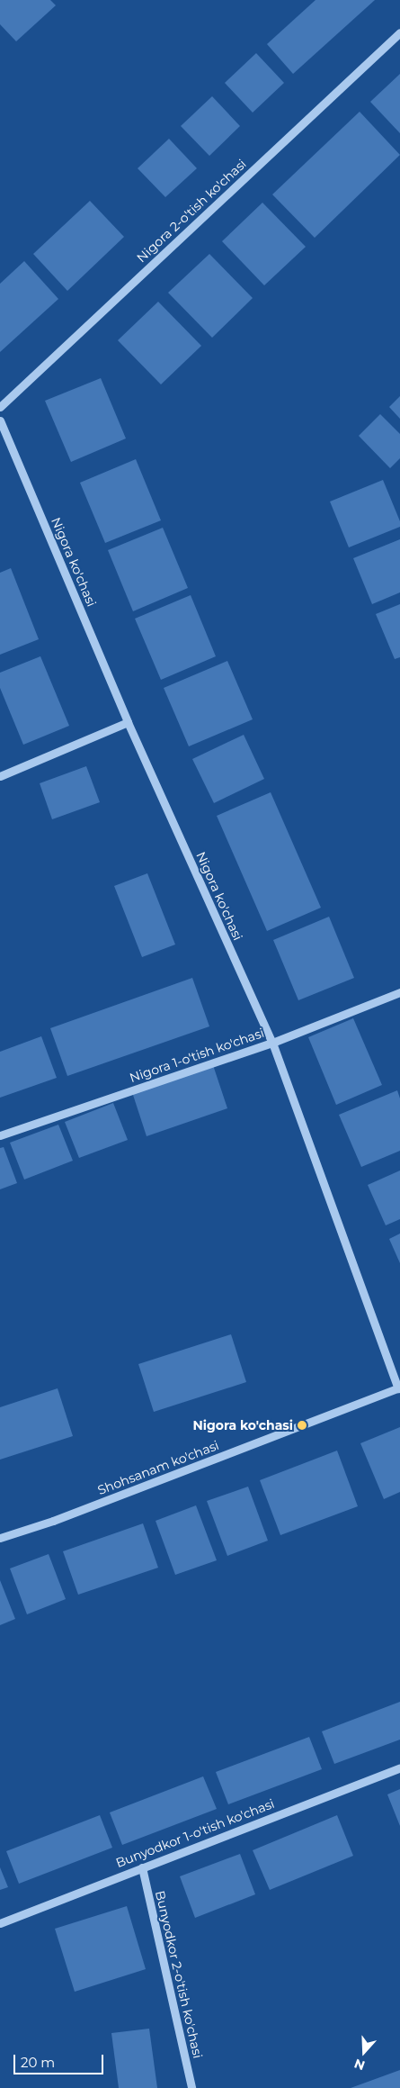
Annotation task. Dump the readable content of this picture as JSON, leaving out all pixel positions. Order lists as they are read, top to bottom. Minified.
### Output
{"streets":{"street":["Nigora 2-o'tish ko'chasi","Nigora ko'chasi","Nigora 1-o'tish ko'chasi","Shohsanam ko'chasi","Bunyodkor 1-o'tish ko'chasi","Bunyodkor 2-o'tish ko'chasi"]},"crossings":[["Nigora ko'chasi","Nigora 1-o'tish ko'chasi"],["Nigora ko'chasi","Shohsanam ko'chasi"],["Bunyodkor 1-o'tish ko'chasi","Bunyodkor 2-o'tish ko'chasi"]],"places":["Nigora ko'chasi"],"scale_bar":"20 m","north":"bottom"}
